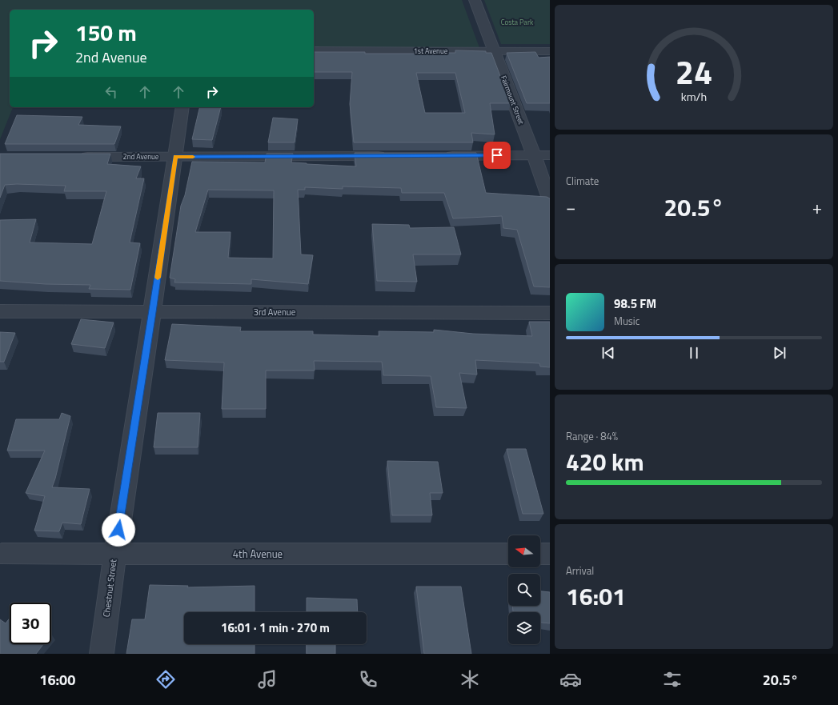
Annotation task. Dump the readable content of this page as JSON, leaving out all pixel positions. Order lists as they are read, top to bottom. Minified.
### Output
{"streets":{"street":["1st Avenue","Fairmount Street","2nd Avenue","3rd Avenue","4th Avenue","Chestnut Street"]},"crossings":[["1st Avenue","Fairmount Street"],["2nd Avenue","Chestnut Street"],["3rd Avenue","Chestnut Street"],["4th Avenue","Chestnut Street"]],"parks":["Costa Park"],"north":"left","page":{"turn":["150 m","2nd Avenue"],"tile":["Climate",["Range · 84%","420 km"],["Arrival","16:01"]],"heat":["−","20.5°","+"],"song":["98.5 FM","Music"],"limit":"30","trip":"16:01 · 1 min · 270 m","tabs":["16:00","20.5°"],"gauge":["24","km/h"]}}
